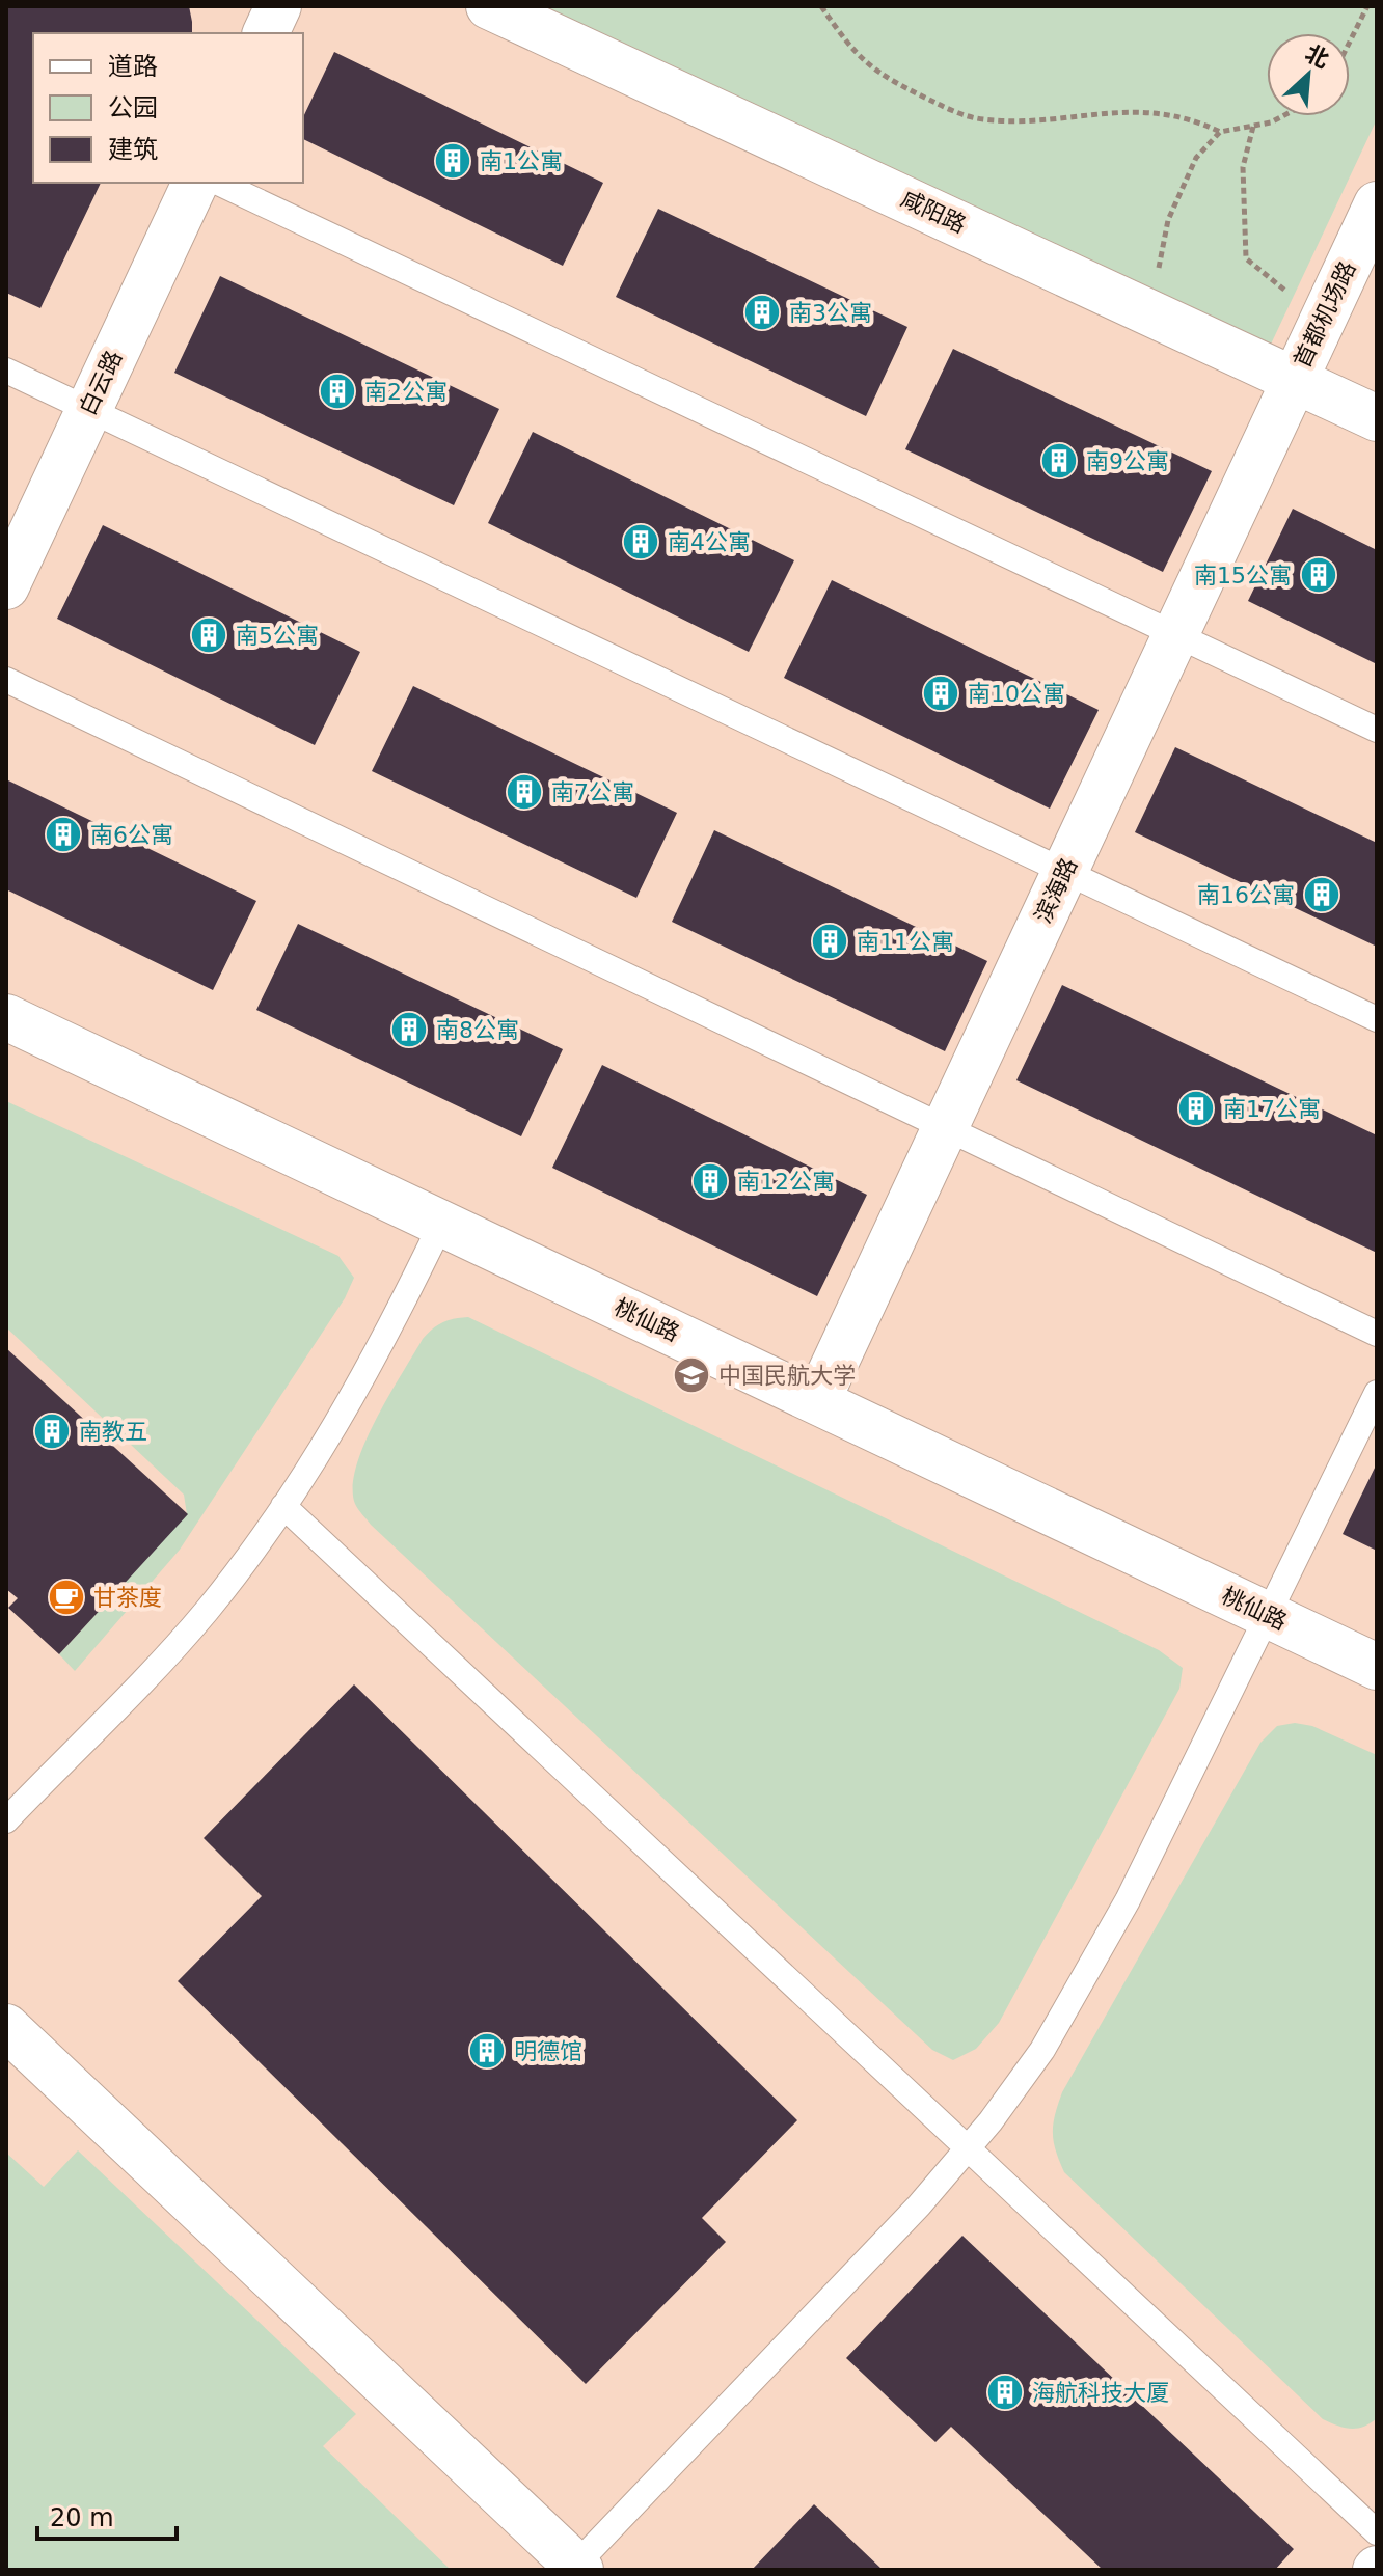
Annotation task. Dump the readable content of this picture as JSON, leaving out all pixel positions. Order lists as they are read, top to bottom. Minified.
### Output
{"streets":{"street":["咸阳路","首都机场路","白云路","滨海路","桃仙路"]},"crossings":[["咸阳路","首都机场路"],["咸阳路","滨海路"],["首都机场路","滨海路"],["滨海路","桃仙路"]],"places":{"building":["南1公寓","南3公寓","南2公寓","南9公寓","南4公寓","南15公寓","南5公寓","南10公寓","南7公寓","南6公寓","南16公寓","南11公寓","南8公寓","南17公寓","南12公寓","南教五","明德馆","海航科技大厦"],"school or university":["中国民航大学"],"cafe":["甘茶度"]},"legend":["道路","公园","建筑"],"scale_bar":"20 m","north":"top right"}
